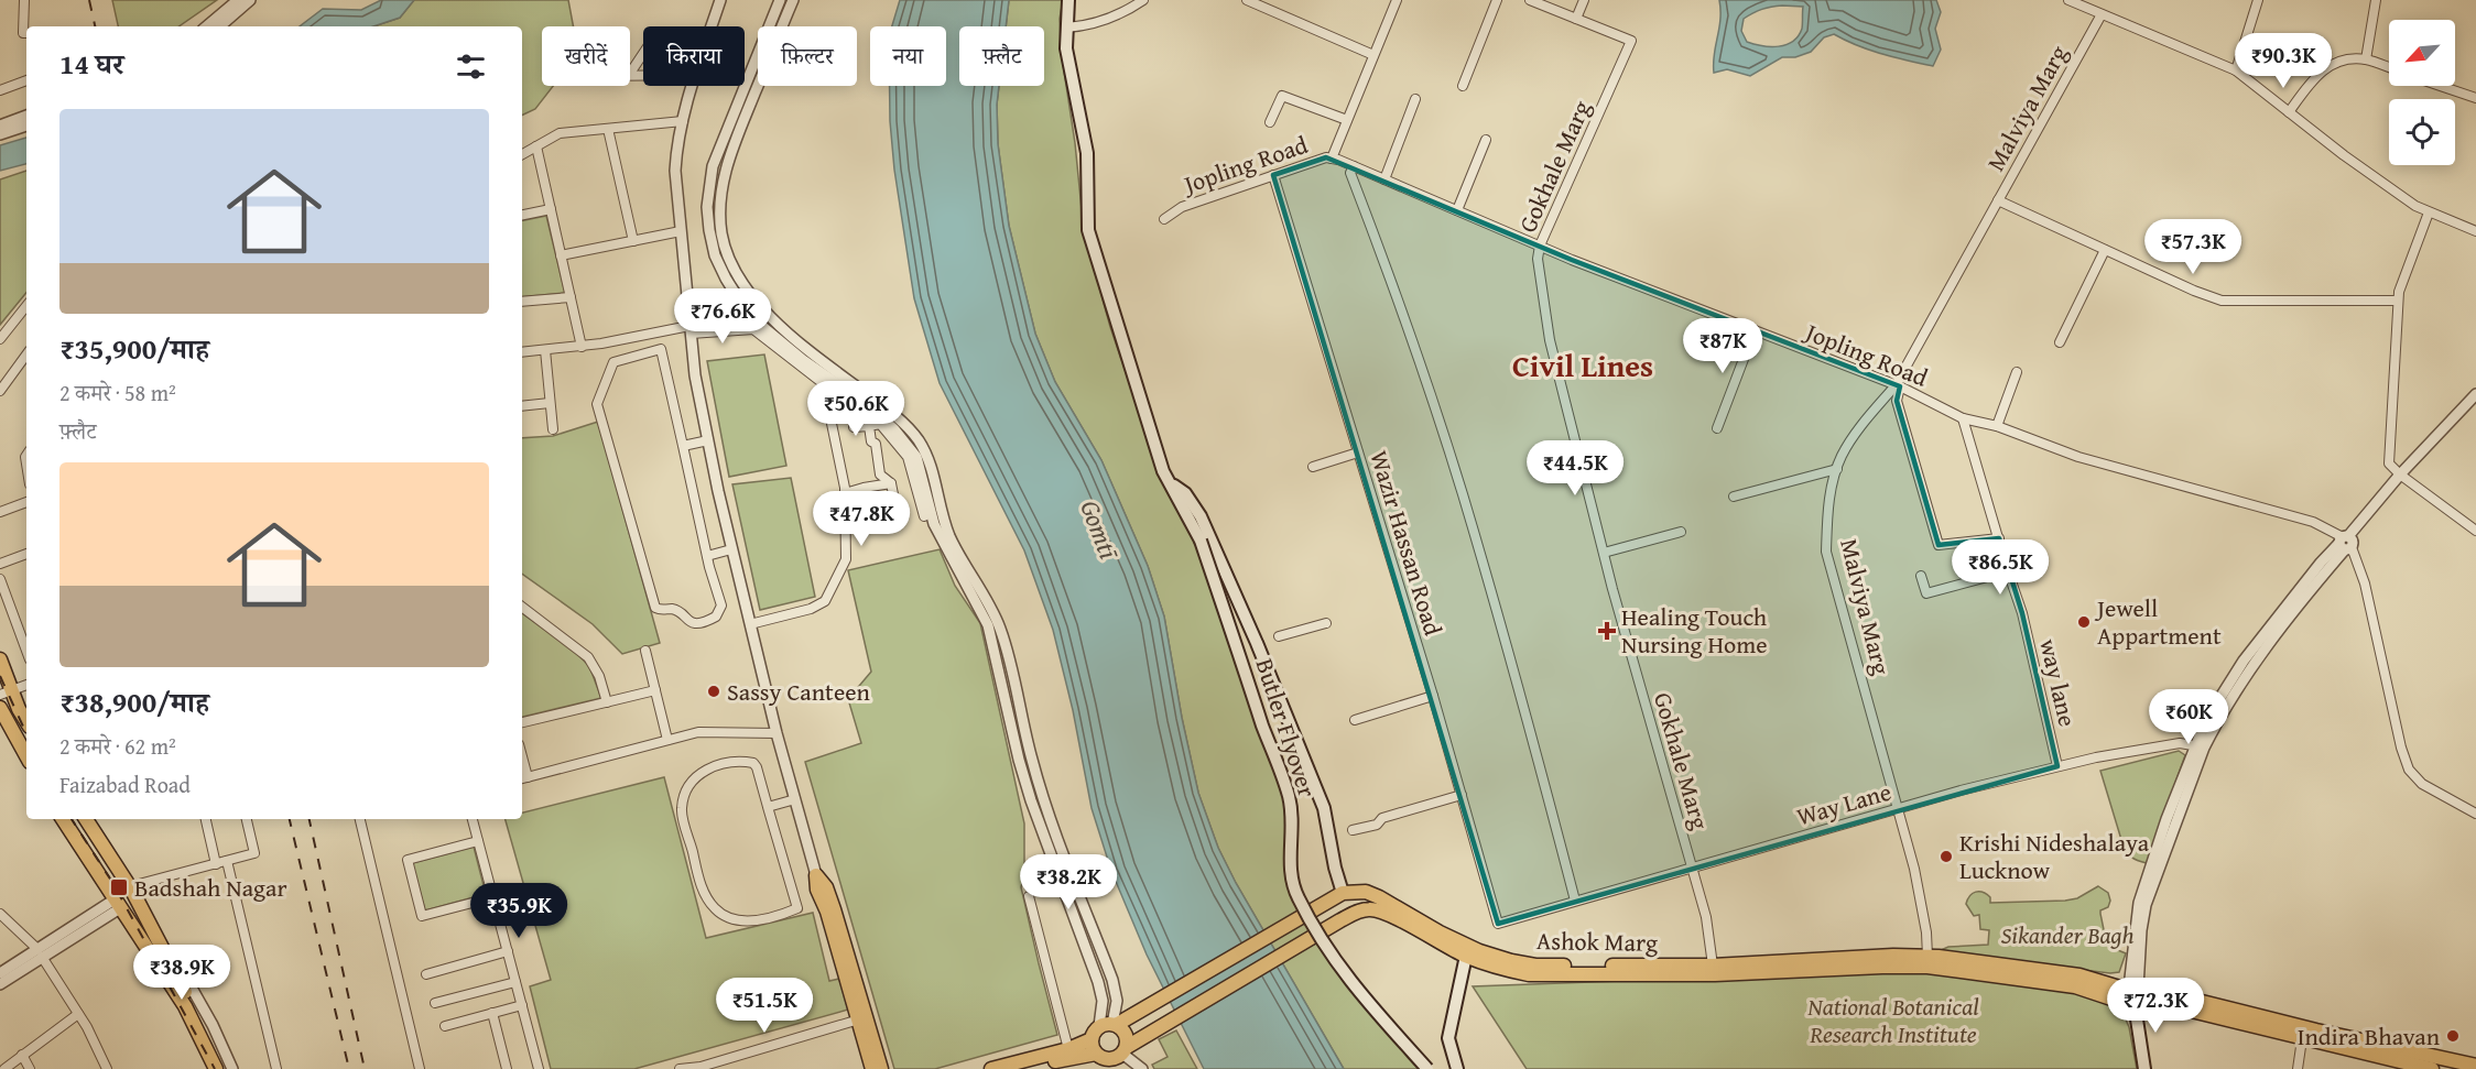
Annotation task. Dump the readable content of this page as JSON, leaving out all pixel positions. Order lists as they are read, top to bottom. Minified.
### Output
{"streets":{"main road":["Butler Flyover","Ashok Marg"],"street":["Malviya Marg","Jopling Road","Gokhale Marg","Wazir Hassan Road","way lane","Way Lane"]},"crossings":[["Malviya Marg","Jopling Road"],["Malviya Marg","Way Lane"],["Malviya Marg","Ashok Marg"],["Jopling Road","Gokhale Marg"],["Jopling Road","Wazir Hassan Road"],["Jopling Road","way lane"],["Gokhale Marg","Way Lane"],["Gokhale Marg","Ashok Marg"],["Wazir Hassan Road","Way Lane"],["way lane","Way Lane"]],"districts":["Civil Lines"],"water":["Gomtī"],"parks":["Sikander Bagh","National Botanical Research Institute"],"places":{"other":["Jewell Appartment","Sassy Canteen","Krishi Nideshalaya Lucknow","Indira Bhavan"],"health":["Healing Touch Nursing Home"],"transit":["Badshah Nagar"]},"north":"bottom left","page":{"chip":["खरीदें","किराया","फ़िल्टर","नया","फ़्लैट"],"heading":"14 घर","price":["₹90.3K","₹57.3K","₹76.6K","₹87K","₹50.6K","₹44.5K","₹47.8K","₹86.5K","₹60K","₹38.2K","₹35.9K","₹38.9K","₹51.5K","₹72.3K"],"list":[{"name":"₹35,900/माह","note":"2 कमरे · 58 m² · फ़्लैट"},{"name":"₹38,900/माह","note":"2 कमरे · 62 m² · Faizabad Road"}]}}
